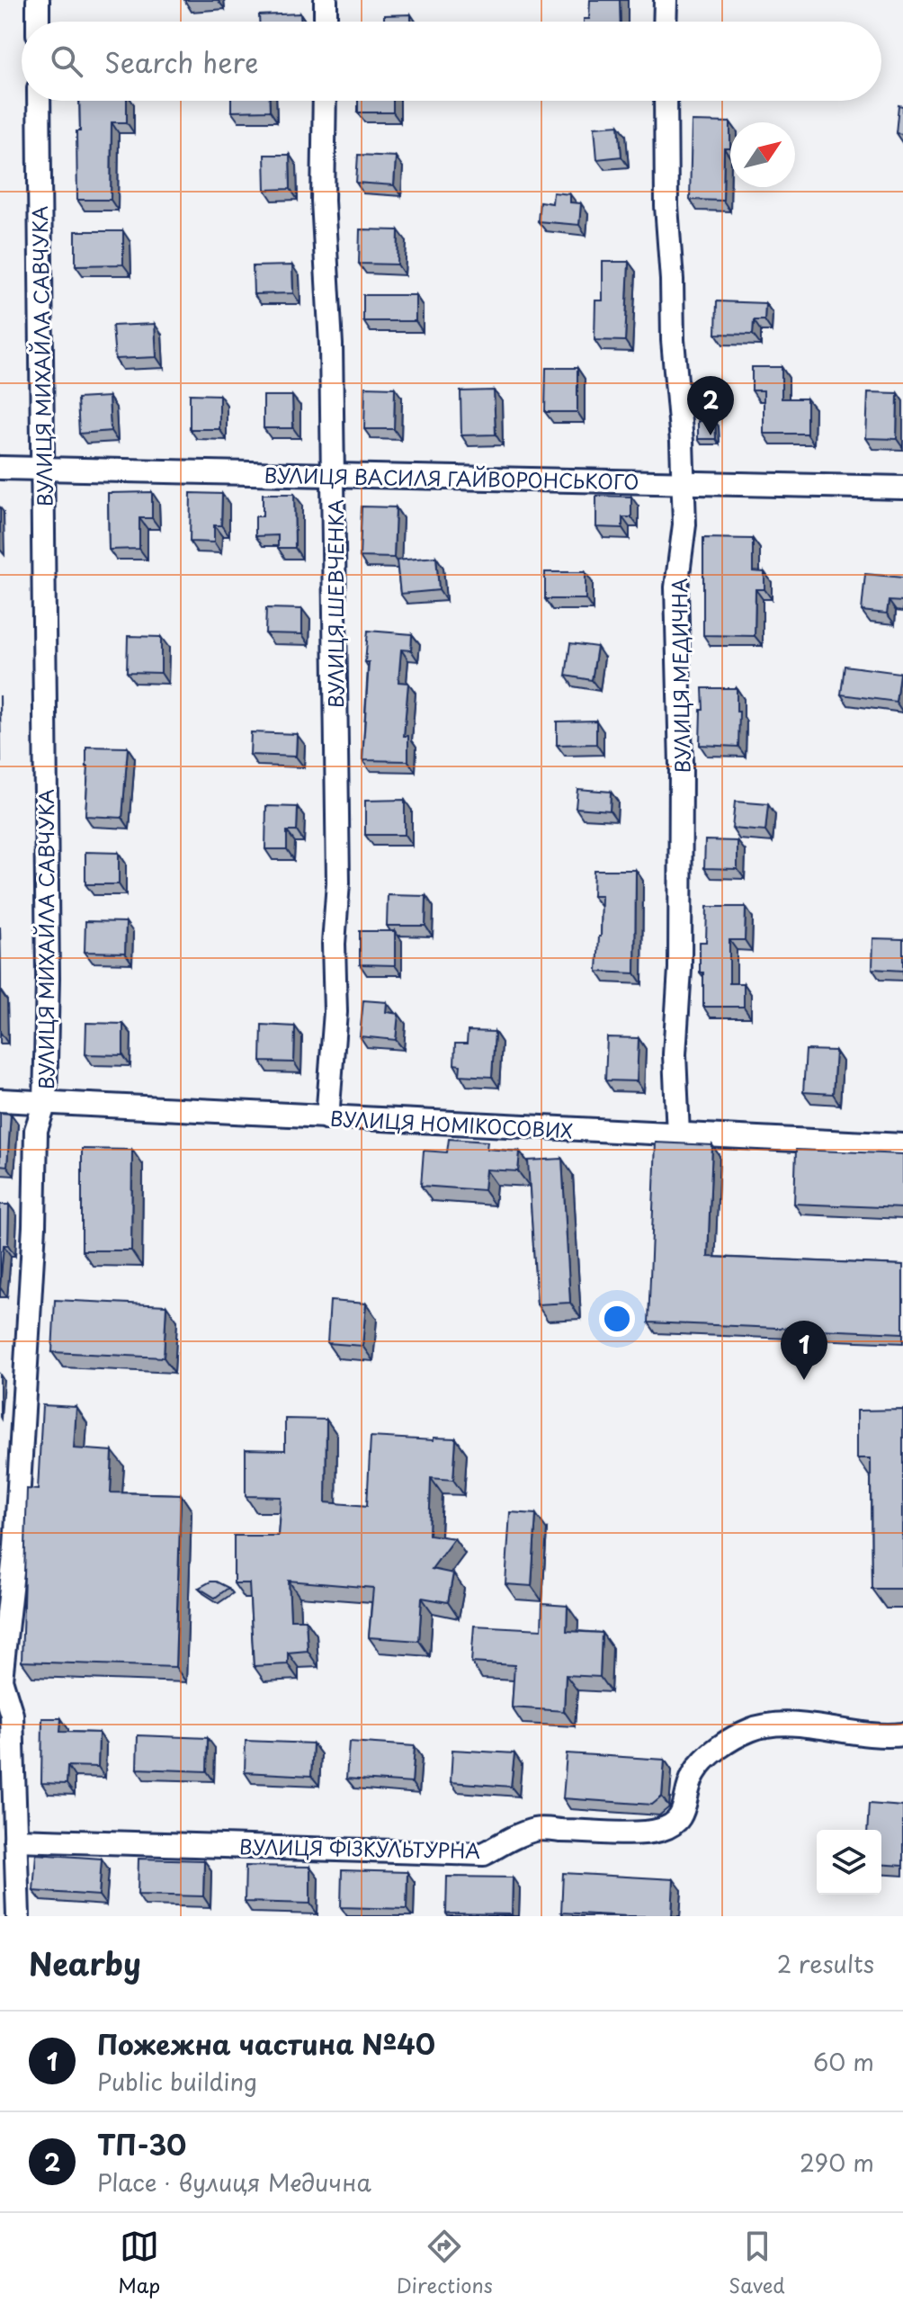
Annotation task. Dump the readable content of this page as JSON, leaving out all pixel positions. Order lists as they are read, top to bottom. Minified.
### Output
{"streets":{"street":["ВУЛИЦЯ МИХАЙЛА САВЧУКА","ВУЛИЦЯ ВАСИЛЯ ГАЙВОРОНСЬКОГО","ВУЛИЦЯ ШЕВЧЕНКА","ВУЛИЦЯ МЕДИЧНА","ВУЛИЦЯ НОМІКОСОВИХ","ВУЛИЦЯ ФІЗКУЛЬТУРНА"]},"crossings":[["ВУЛИЦЯ МИХАЙЛА САВЧУКА","ВУЛИЦЯ ВАСИЛЯ ГАЙВОРОНСЬКОГО"],["ВУЛИЦЯ МИХАЙЛА САВЧУКА","ВУЛИЦЯ НОМІКОСОВИХ"],["ВУЛИЦЯ МИХАЙЛА САВЧУКА","ВУЛИЦЯ ФІЗКУЛЬТУРНА"],["ВУЛИЦЯ ВАСИЛЯ ГАЙВОРОНСЬКОГО","ВУЛИЦЯ ШЕВЧЕНКА"],["ВУЛИЦЯ ВАСИЛЯ ГАЙВОРОНСЬКОГО","ВУЛИЦЯ МЕДИЧНА"],["ВУЛИЦЯ ШЕВЧЕНКА","ВУЛИЦЯ НОМІКОСОВИХ"],["ВУЛИЦЯ МЕДИЧНА","ВУЛИЦЯ НОМІКОСОВИХ"]],"north":"top right","page":{"search":"Search here","pins":["2","1"],"heading":["Nearby","2 results"],"list":[{"mark":"1","name":"Пожежна частина №40","note":"Public building","value":"60 m"},{"mark":"2","name":"ТП-30","note":"Place · вулиця Медична","value":"290 m"}],"nav":["Map","Directions","Saved"]}}
